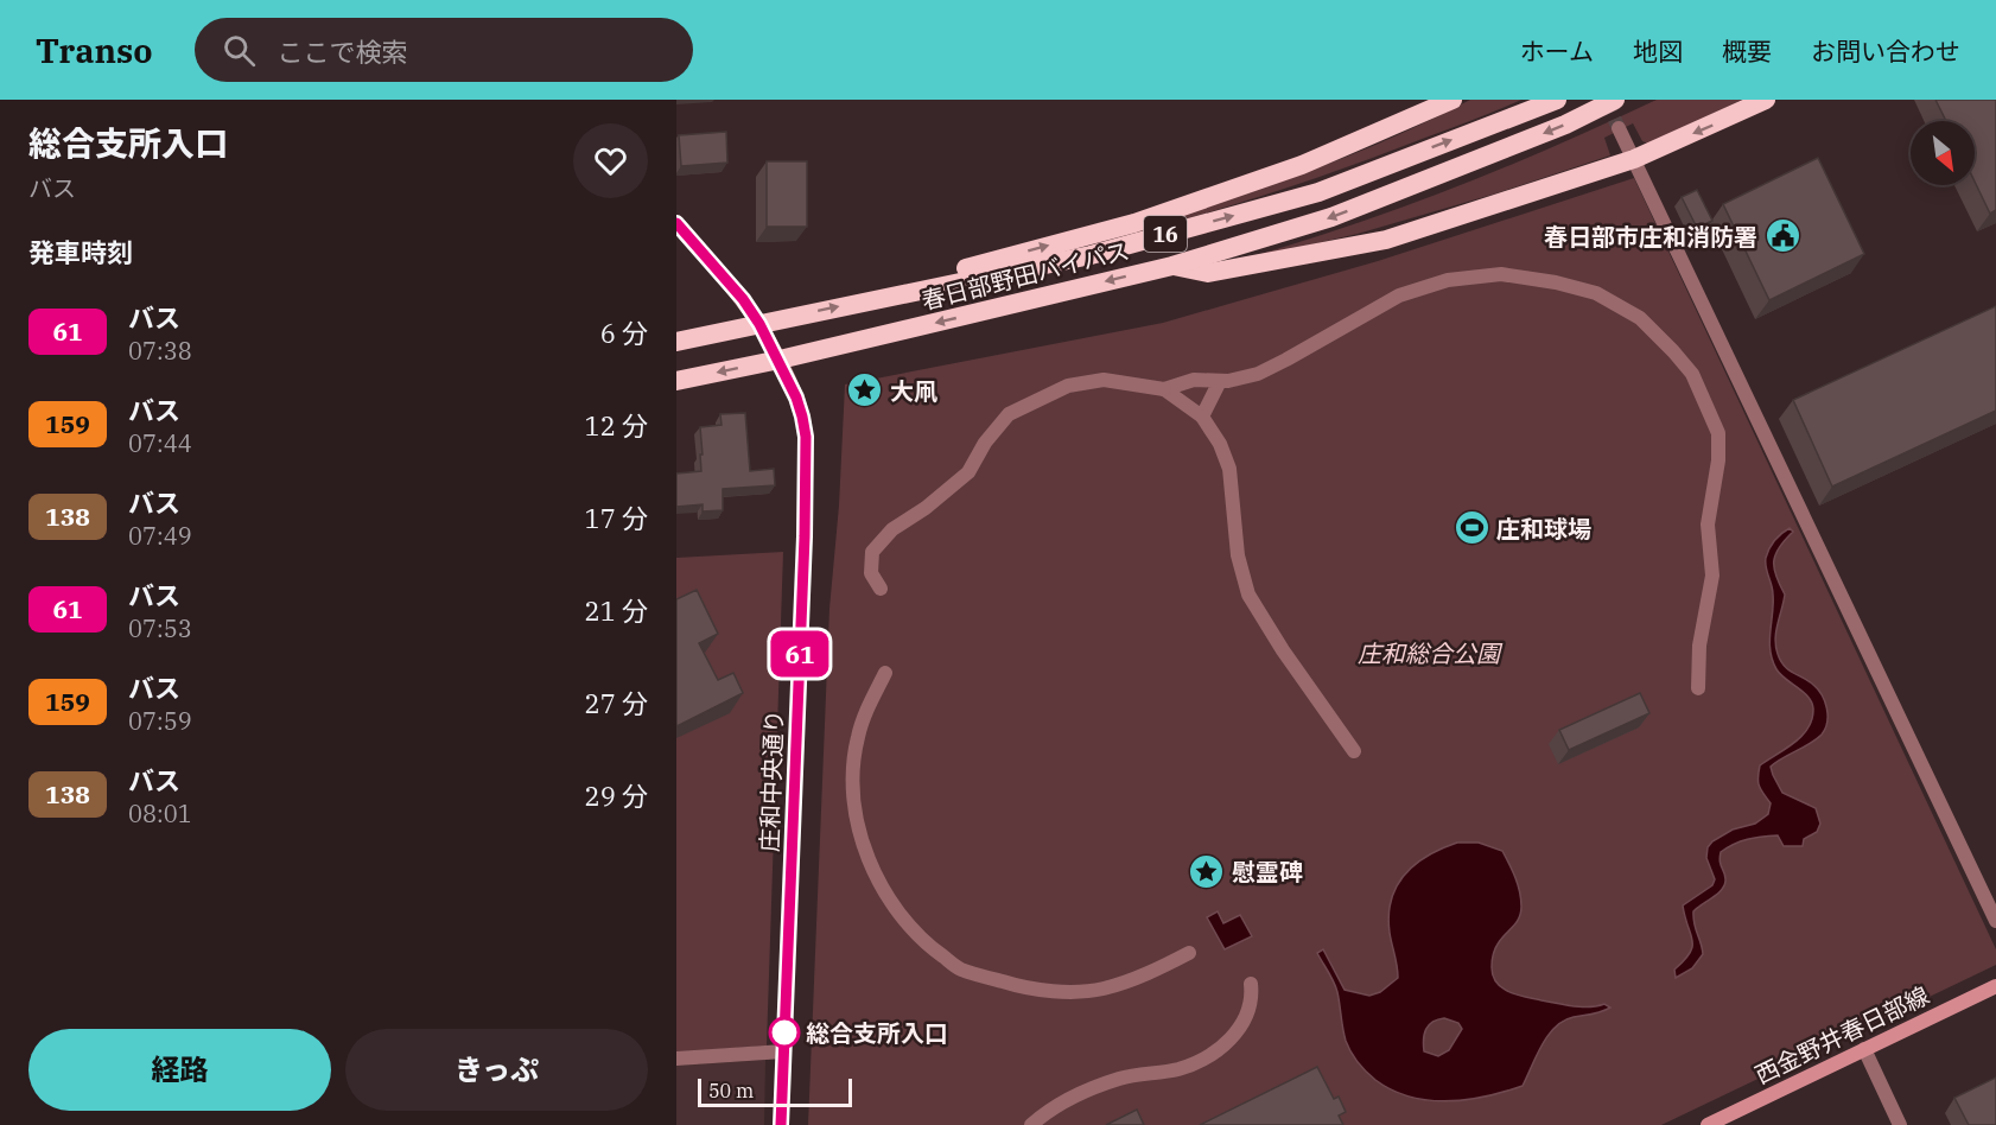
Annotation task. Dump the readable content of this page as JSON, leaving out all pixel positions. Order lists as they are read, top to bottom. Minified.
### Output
{"streets":{"highway":["16","春日部野田バイパス"],"main road":["西金野井春日部線"],"street":["庄和中央通り"]},"crossings":[["16","春日部野田バイパス"],["春日部野田バイパス","庄和中央通り"]],"parks":["庄和総合公園"],"places":{"public building":["春日部市庄和消防署"],"place":["大凧","慰霊碑"],"sports":["庄和球場"],"other":["総合支所入口"]},"lines":["bus line 61"],"scale_bar":"50 m","north":"bottom right","page":{"header":"Transo","search":"ここで検索","nav":["ホーム","地図","概要","お問い合わせ"],"heading":[["総合支所入口","バス"],"発車時刻"],"on_map":"61","list":[{"mark":"61","name":"バス","note":"07:38","value":"6 分"},{"mark":"159","name":"バス","note":"07:44","value":"12 分"},{"mark":"138","name":"バス","note":"07:49","value":"17 分"},{"mark":"61","name":"バス","note":"07:53","value":"21 分"},{"mark":"159","name":"バス","note":"07:59","value":"27 分"},{"mark":"138","name":"バス","note":"08:01","value":"29 分"}],"buttons":["経路","きっぷ"],"scale":"50 m"}}
